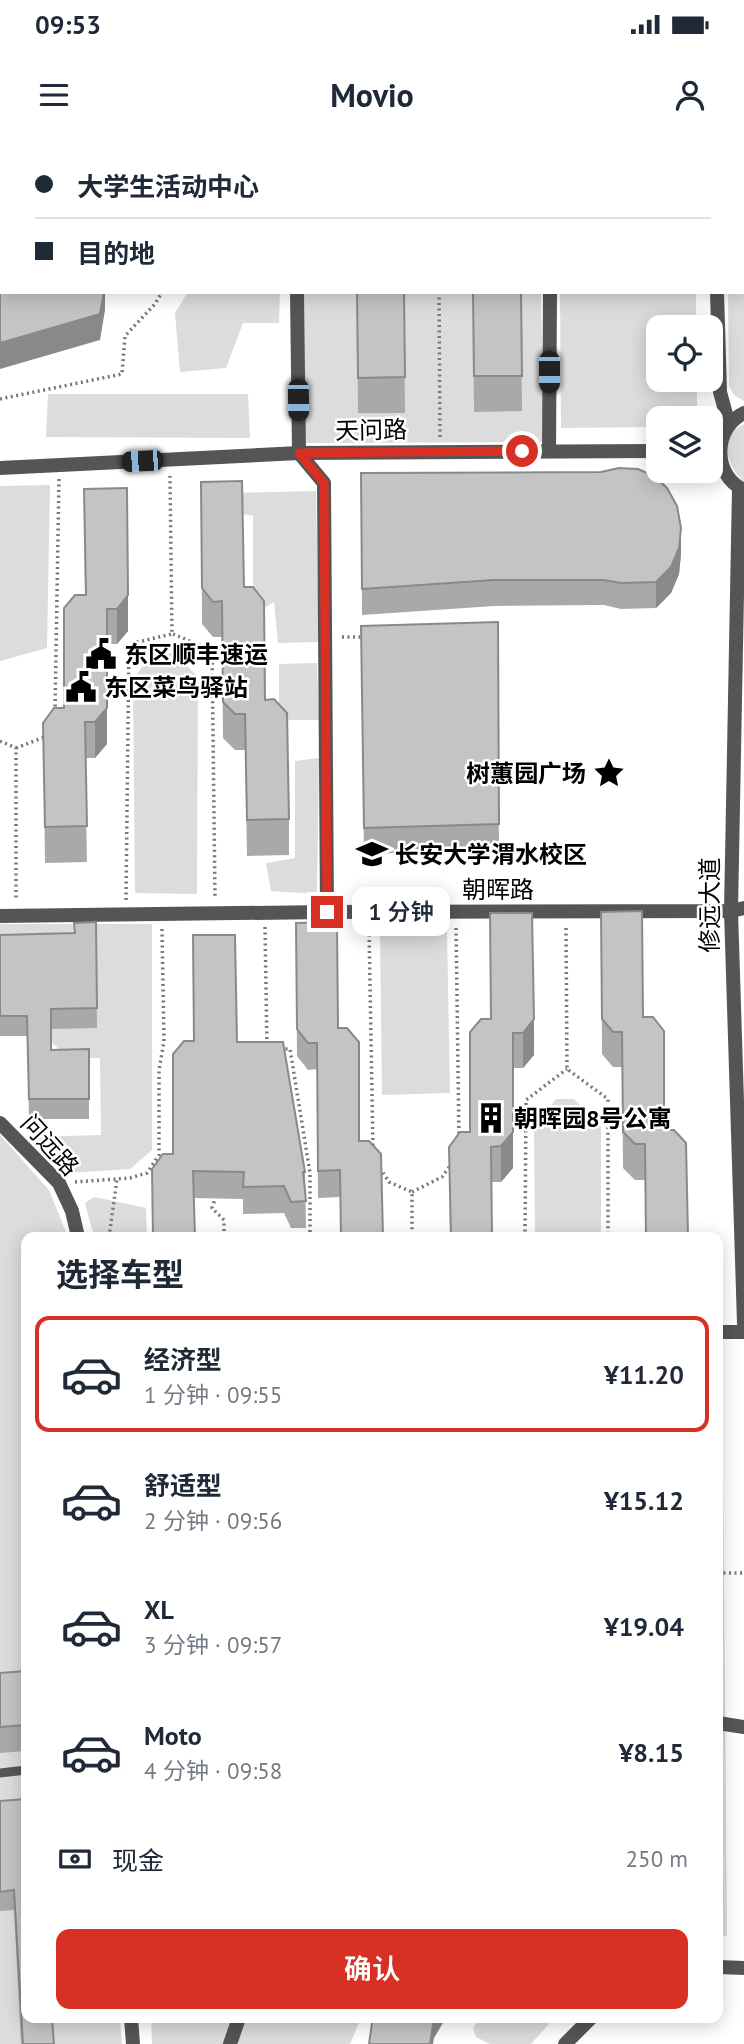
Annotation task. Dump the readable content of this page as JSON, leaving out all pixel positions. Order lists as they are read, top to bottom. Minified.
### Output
{"streets":{"street":["天问路","朝晖路","修远大道","问远路"]},"crossings":[["朝晖路","修远大道"]],"places":{"public building":["东区顺丰速运","东区菜鸟驿站"],"place":["树蕙园广场"],"school or university":["长安大学渭水校区"],"building":["朝晖园8号公寓"]},"page":{"status":"09:53","header":"Movio","banner":["大学生活动中心","目的地"],"bubble":"1 分钟","heading":"选择车型","list":[{"name":"经济型","note":"1 分钟 · 09:55","value":"¥11.20"},{"name":"舒适型","note":"2 分钟 · 09:56","value":"¥15.12"},{"name":"XL","note":"3 分钟 · 09:57","value":"¥19.04"},{"name":"Moto","note":"4 分钟 · 09:58","value":"¥8.15"}],"pay":["现金","250 m"],"buttons":"确认"}}
